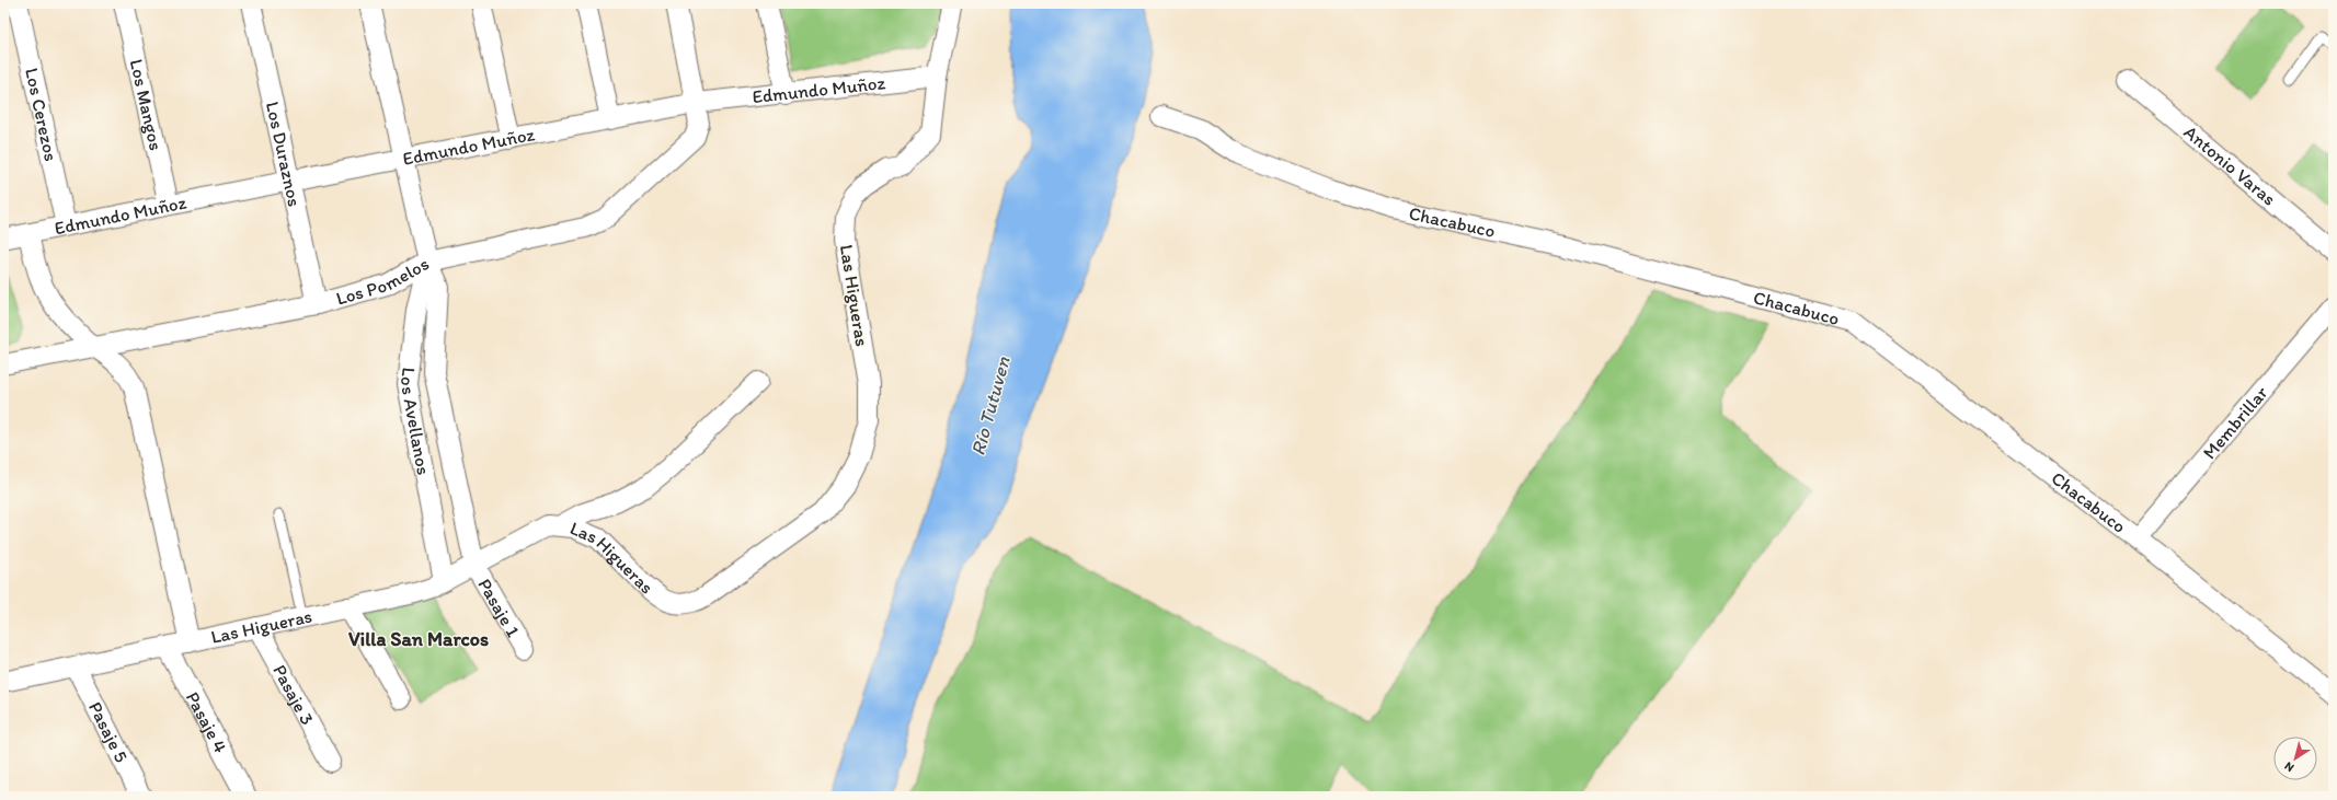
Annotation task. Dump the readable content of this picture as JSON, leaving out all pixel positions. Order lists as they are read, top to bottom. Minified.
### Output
{"streets":{"street":["Edmundo Muñoz","Los Mangos","Los Cerezos","Los Duraznos","Antonio Varas","Chacabuco","Los Pomelos","Las Higueras","Los Avellanos","Membrillar","Pasaje 1","Pasaje 3","Pasaje 4","Pasaje 5"]},"crossings":[["Edmundo Muñoz","Los Mangos"],["Edmundo Muñoz","Los Cerezos"],["Edmundo Muñoz","Los Duraznos"],["Edmundo Muñoz","Los Pomelos"],["Edmundo Muñoz","Las Higueras"],["Edmundo Muñoz","Los Avellanos"],["Los Duraznos","Los Pomelos"],["Chacabuco","Membrillar"],["Los Pomelos","Los Avellanos"],["Las Higueras","Los Avellanos"],["Las Higueras","Pasaje 1"],["Las Higueras","Pasaje 3"],["Las Higueras","Pasaje 4"],["Las Higueras","Pasaje 5"],["Los Avellanos","Pasaje 1"]],"districts":["Villa San Marcos"],"water":["Río Tutuven"],"north":"bottom left"}
